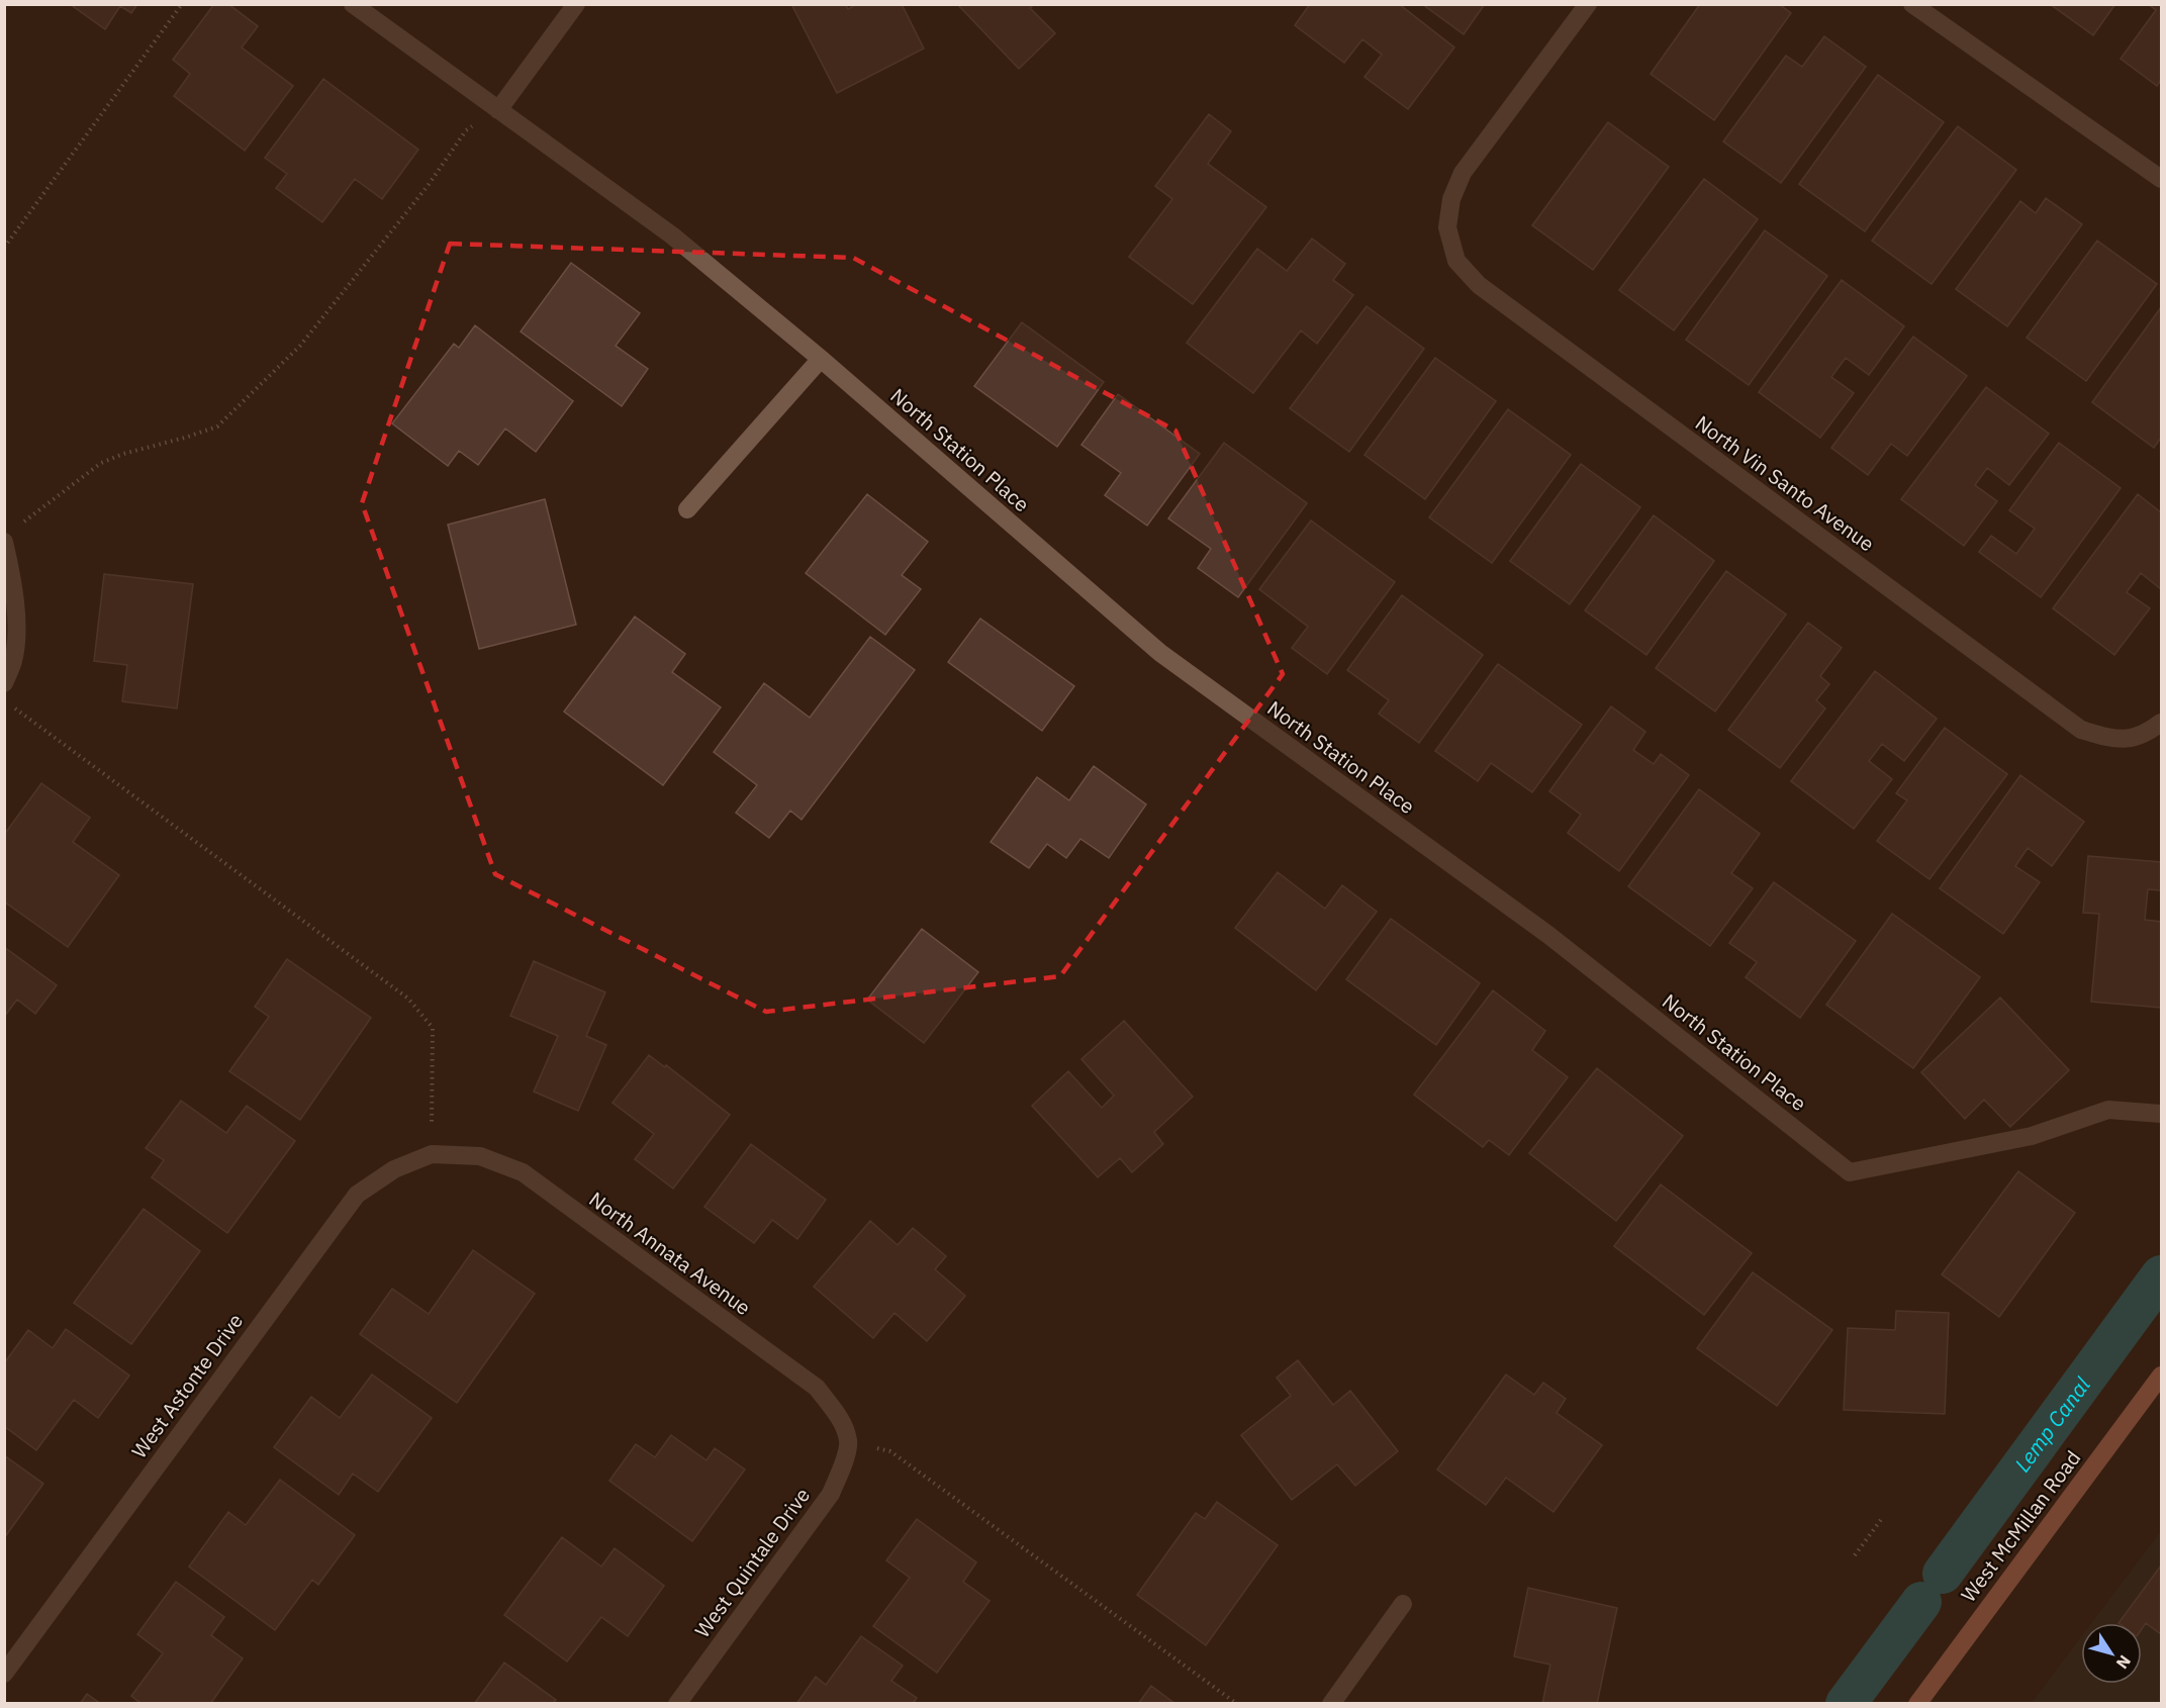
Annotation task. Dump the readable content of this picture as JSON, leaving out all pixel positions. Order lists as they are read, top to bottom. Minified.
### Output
{"streets":{"main road":["West McMillan Road"],"street":["North Station Place","North Vin Santo Avenue","North Annata Avenue","West Astonte Drive","West Quintale Drive"]},"crossings":[["North Annata Avenue","West Astonte Drive"],["North Annata Avenue","West Quintale Drive"]],"water":["Lemp Canal"],"north":"bottom right"}
